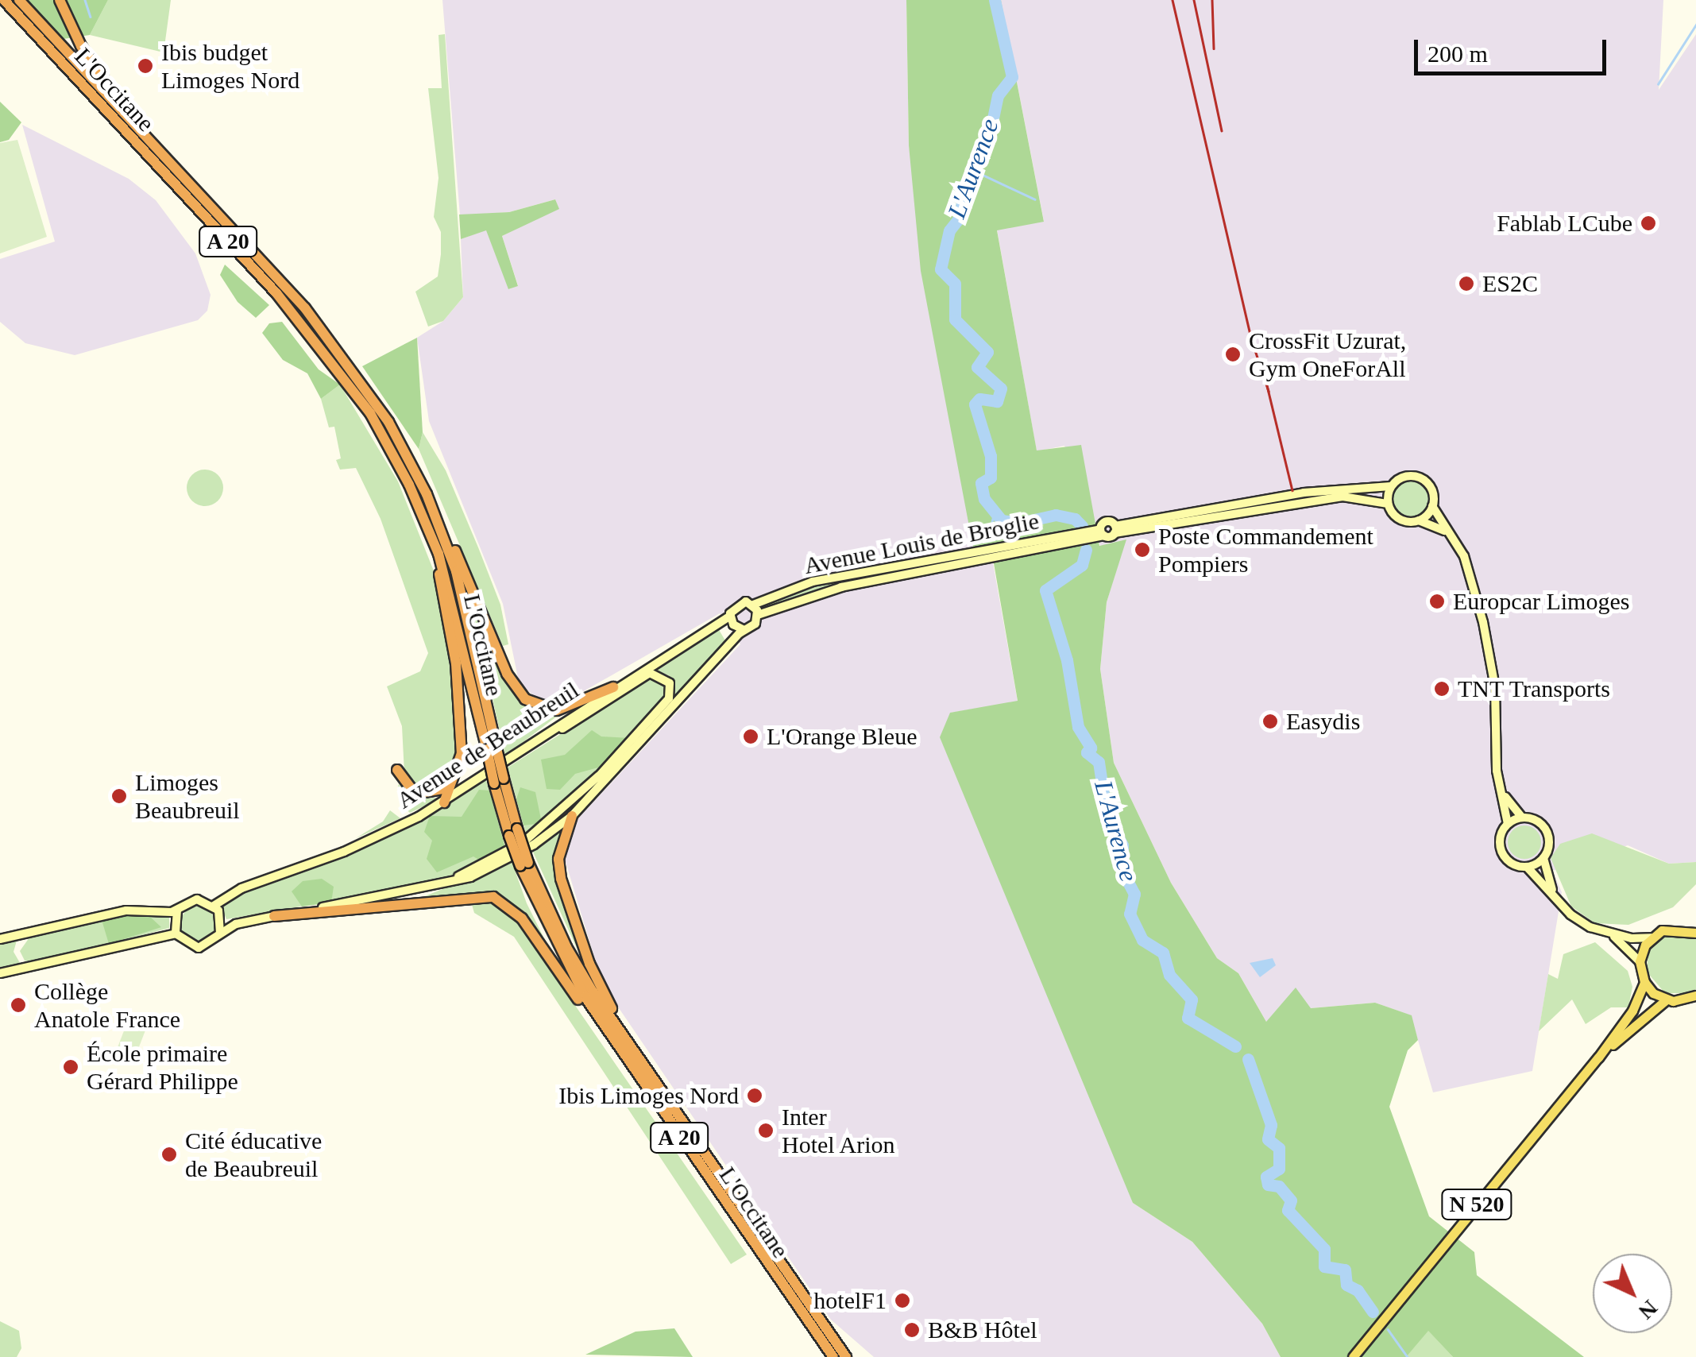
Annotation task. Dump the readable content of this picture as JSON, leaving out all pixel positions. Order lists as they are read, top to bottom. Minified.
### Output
{"streets":{"highway":["L'Occitane","A 20"],"main road":["Avenue Louis de Broglie","Avenue de Beaubreuil","N 520"]},"crossings":[["Avenue Louis de Broglie","Avenue de Beaubreuil"]],"water":["L'Aurence"],"places":["Ibis budget Limoges Nord","Fablab LCube","ES2C","CrossFit Uzurat, Gym OneForAll","Poste Commandement Pompiers","Europcar Limoges","TNT Transports","Easydis","L'Orange Bleue","Limoges Beaubreuil","Collège Anatole France","École primaire Gérard Philippe","Ibis Limoges Nord","Inter Hotel Arion","Cité éducative de Beaubreuil","hotelF1","B&B Hôtel"],"scale_bar":"200 m","north":"bottom right"}
